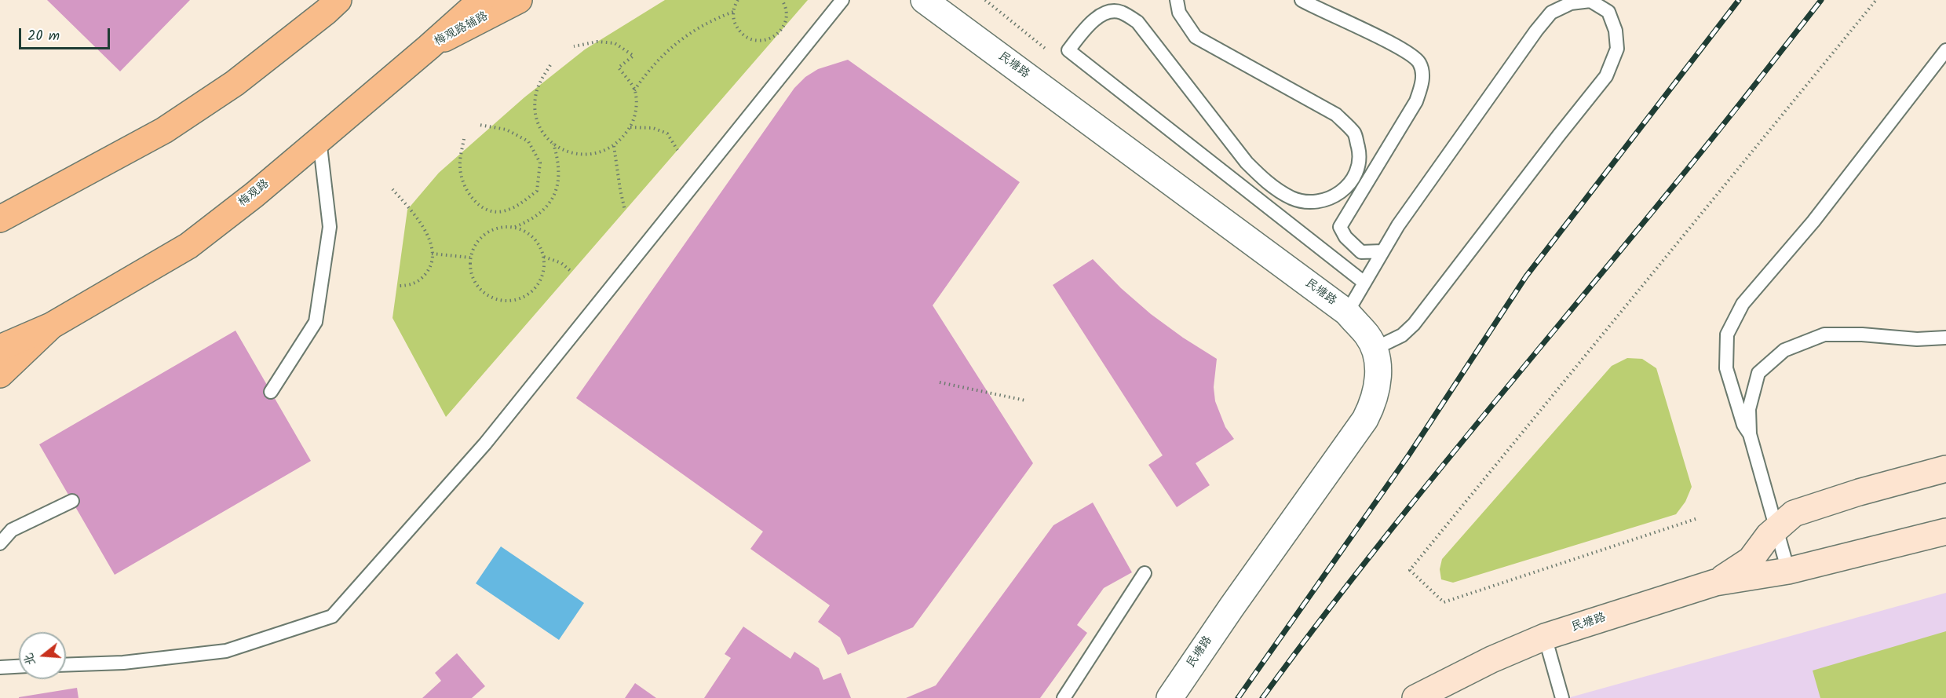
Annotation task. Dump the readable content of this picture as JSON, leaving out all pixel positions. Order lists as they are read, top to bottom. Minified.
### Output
{"streets":{"main road":["梅观路辅路","民塘路","梅观路"]},"crossings":[["梅观路辅路","梅观路"]],"scale_bar":"20 m","north":"left"}
